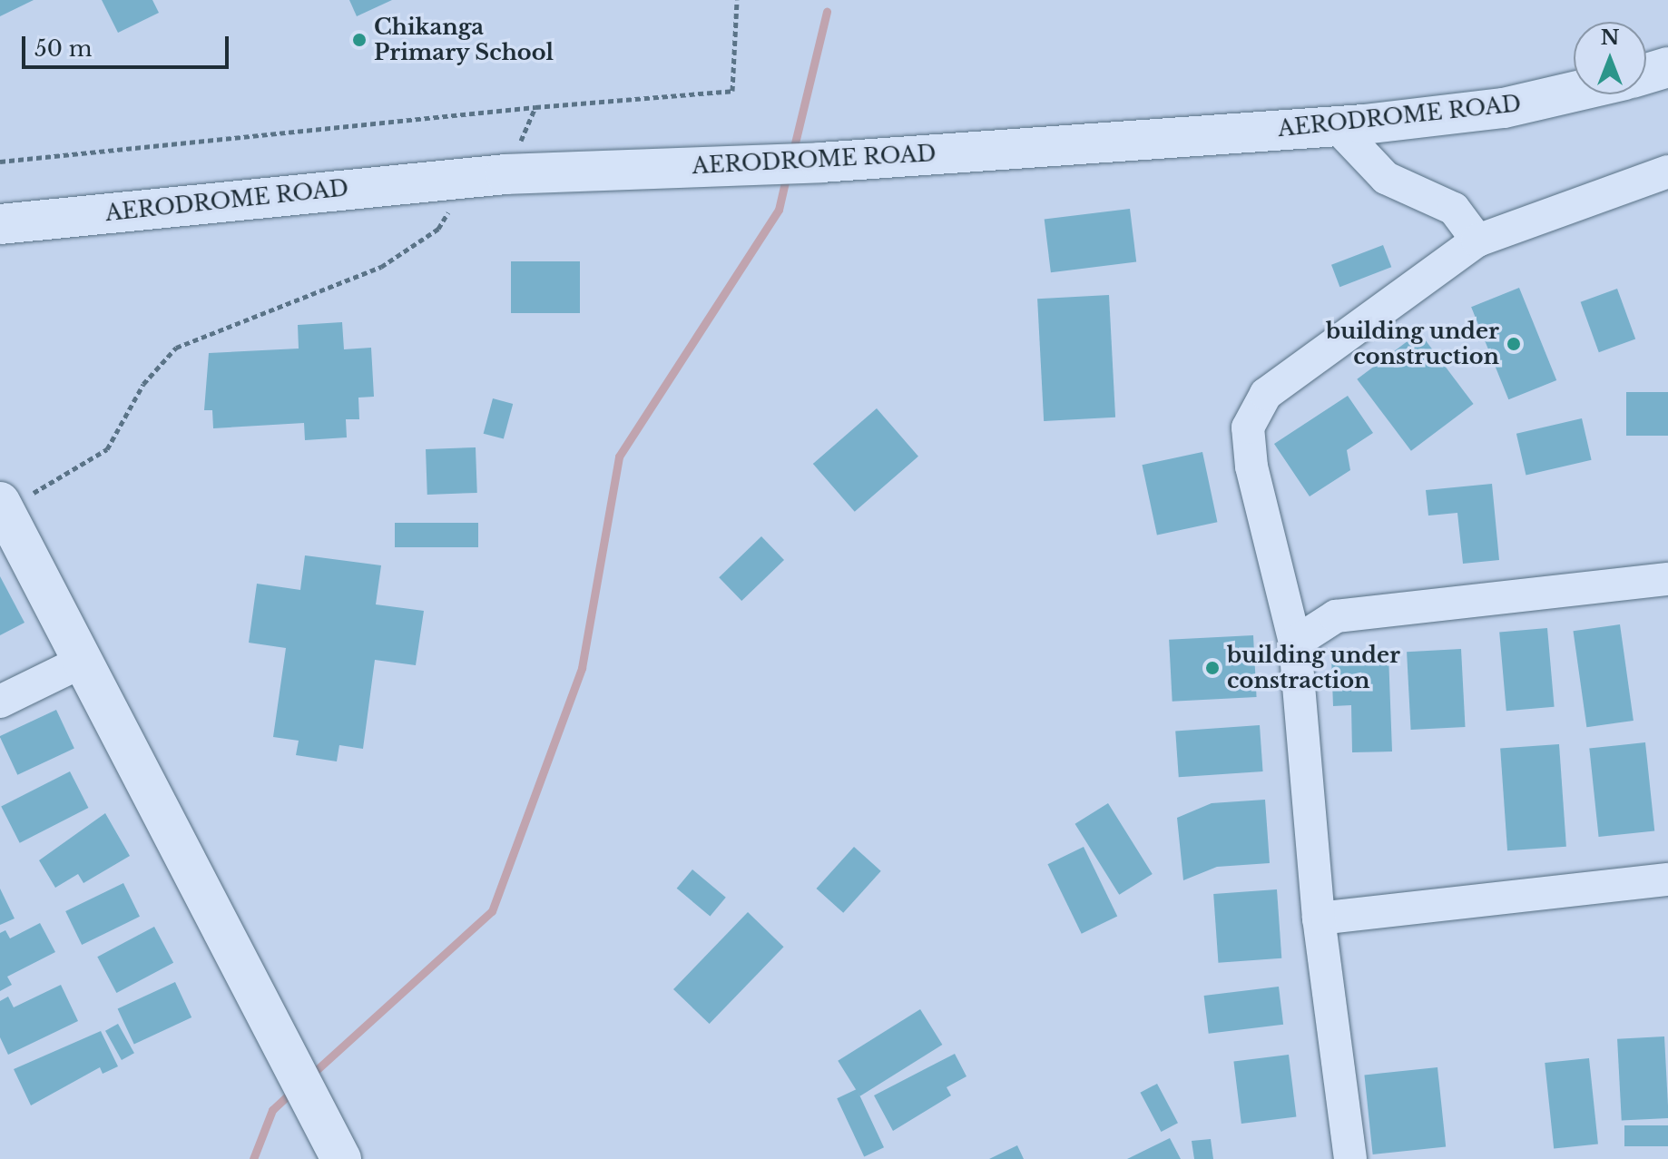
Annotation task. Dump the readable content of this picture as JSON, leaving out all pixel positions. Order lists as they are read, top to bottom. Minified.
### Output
{"streets":{"street":["AERODROME ROAD"]},"places":["Chikanga Primary School","building under construction","building under constraction"],"scale_bar":"50 m","north":"top"}
